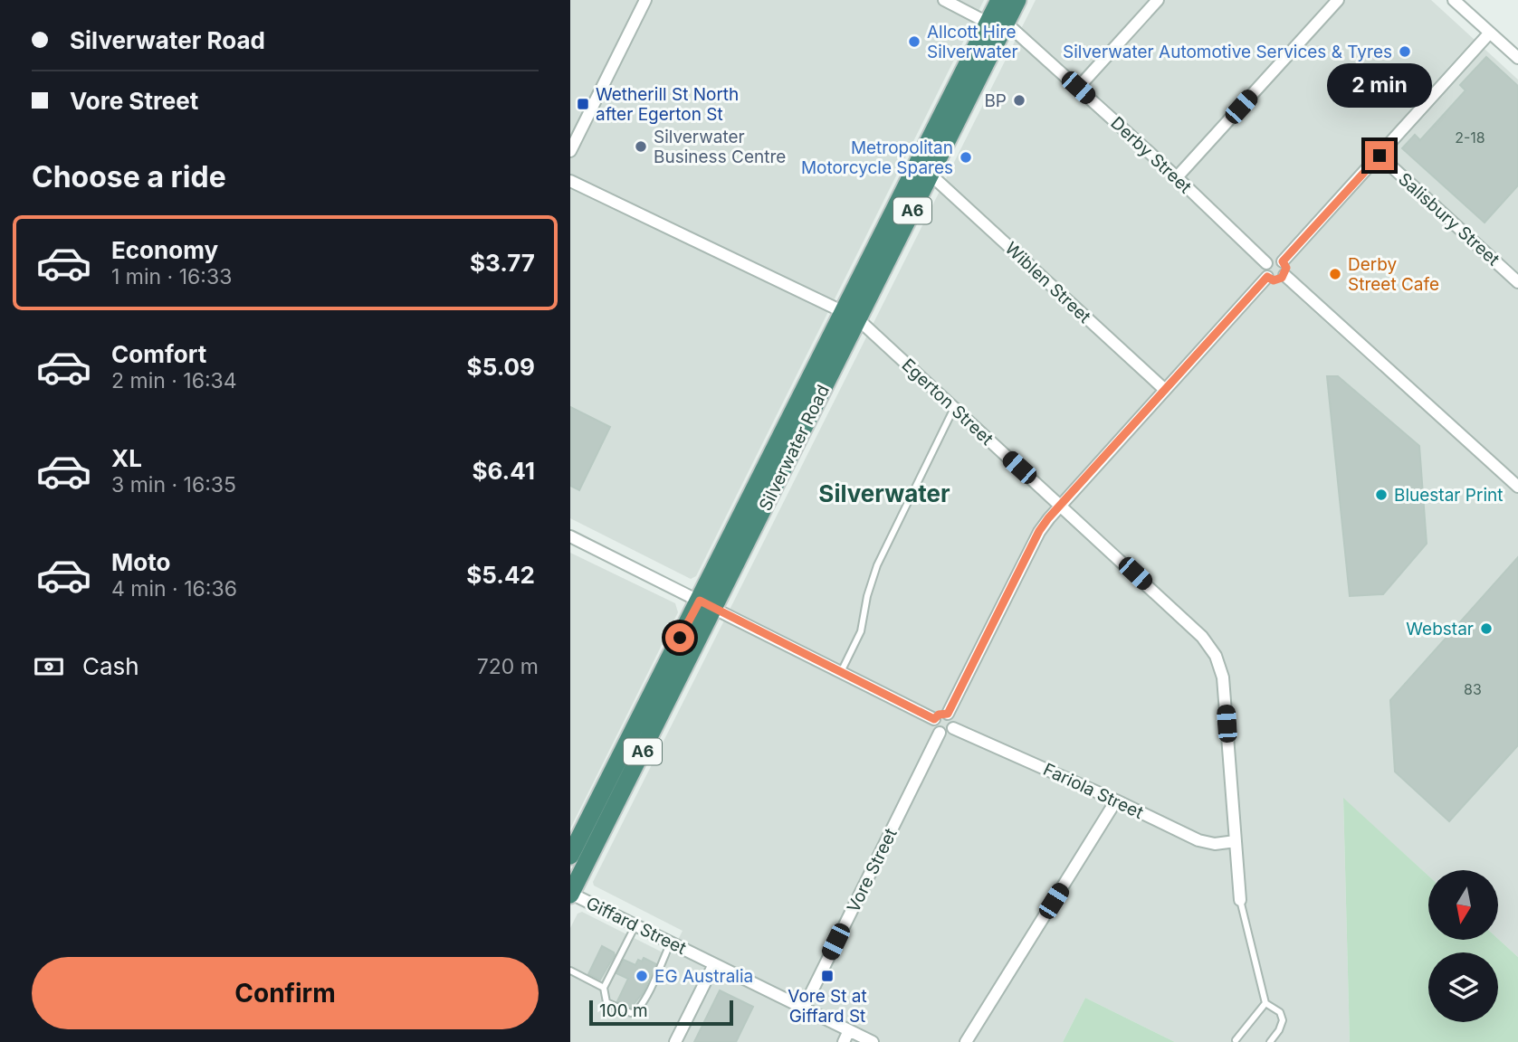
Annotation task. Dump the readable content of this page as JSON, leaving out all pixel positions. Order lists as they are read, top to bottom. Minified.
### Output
{"streets":{"highway":["A6","Silverwater Road"],"street":["Derby Street","Salisbury Street","Wiblen Street","Egerton Street","Fariola Street","Vore Street","Giffard Street"]},"crossings":[["Derby Street","Silverwater Road"],["Wiblen Street","Silverwater Road"],["Egerton Street","Silverwater Road"],["Egerton Street","Fariola Street"],["Silverwater Road","Giffard Street"],["Fariola Street","Vore Street"],["Vore Street","Giffard Street"]],"districts":["Silverwater"],"places":{"other":["Allcott Hire Silverwater","Silverwater Automotive Services & Tyres","BP","Silverwater Business Centre","Metropolitan Motorcycle Spares","Derby Street Cafe","Bluestar Print","Webstar","EG Australia"],"transit":["Wetherill St North after Egerton St","Vore St at Giffard St"]},"house_numbers":["2-18","83"],"scale_bar":"100 m","north":"bottom","page":{"banner":["Silverwater Road","Vore Street"],"bubble":"2 min","heading":"Choose a ride","list":[{"name":"Economy","note":"1 min · 16:33","value":"$3.77"},{"name":"Comfort","note":"2 min · 16:34","value":"$5.09"},{"name":"XL","note":"3 min · 16:35","value":"$6.41"},{"name":"Moto","note":"4 min · 16:36","value":"$5.42"}],"pay":["Cash","720 m"],"buttons":"Confirm","scale":"100 m"}}
